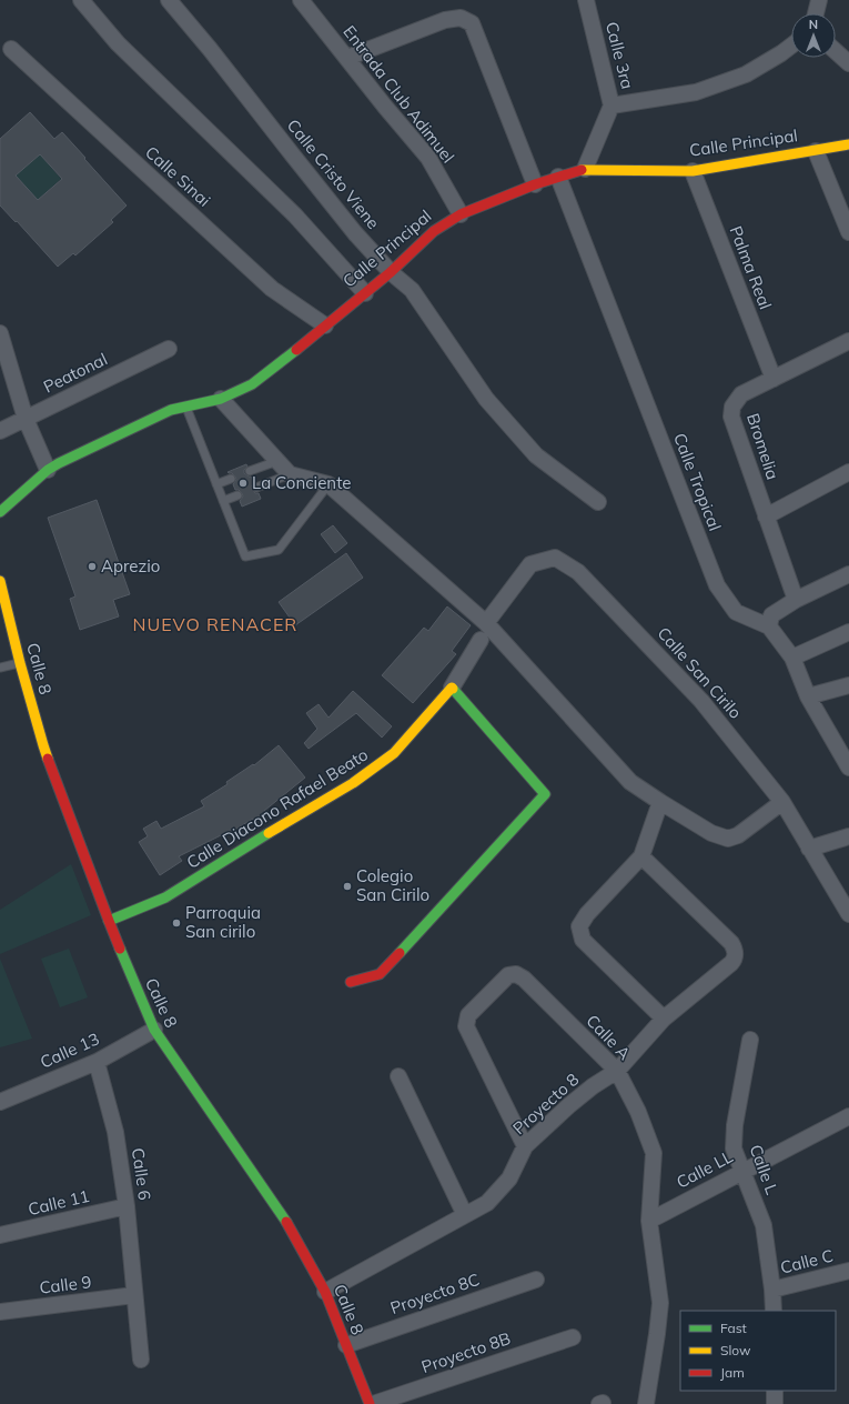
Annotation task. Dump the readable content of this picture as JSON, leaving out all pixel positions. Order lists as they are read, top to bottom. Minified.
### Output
{"streets":{"street":["Calle 3ra","Entrada Club Adimuel","Calle Principal","Calle Cristo Viene","Calle Sinai","Palma Real","Peatonal","Bromelia","Calle Tropical","Calle 8","Calle San Cirilo","Calle Diacono Rafael Beato","Calle A","Calle 13","Proyecto 8","Calle LL","Calle L","Calle 6","Calle 11","Calle C","Calle 9","Proyecto 8C","Proyecto 8B"]},"crossings":[["Calle 3ra","Calle Principal"],["Entrada Club Adimuel","Calle Principal"],["Calle Principal","Calle Cristo Viene"],["Calle Principal","Calle Sinai"],["Calle Principal","Palma Real"],["Calle Principal","Calle Tropical"],["Palma Real","Bromelia"],["Calle 8","Calle Diacono Rafael Beato"],["Calle 8","Calle 13"],["Calle 8","Proyecto 8"],["Calle 8","Proyecto 8C"],["Calle A","Proyecto 8"],["Calle A","Calle LL"],["Calle 13","Calle 6"],["Calle LL","Calle L"],["Calle L","Calle C"],["Calle 6","Calle 11"],["Calle 6","Calle 9"]],"districts":["NUEVO RENACER"],"places":["La Conciente","Aprezio","Colegio San Cirilo","Parroquia San cirilo"],"legend":["Fast","Slow","Jam"],"north":"top"}
